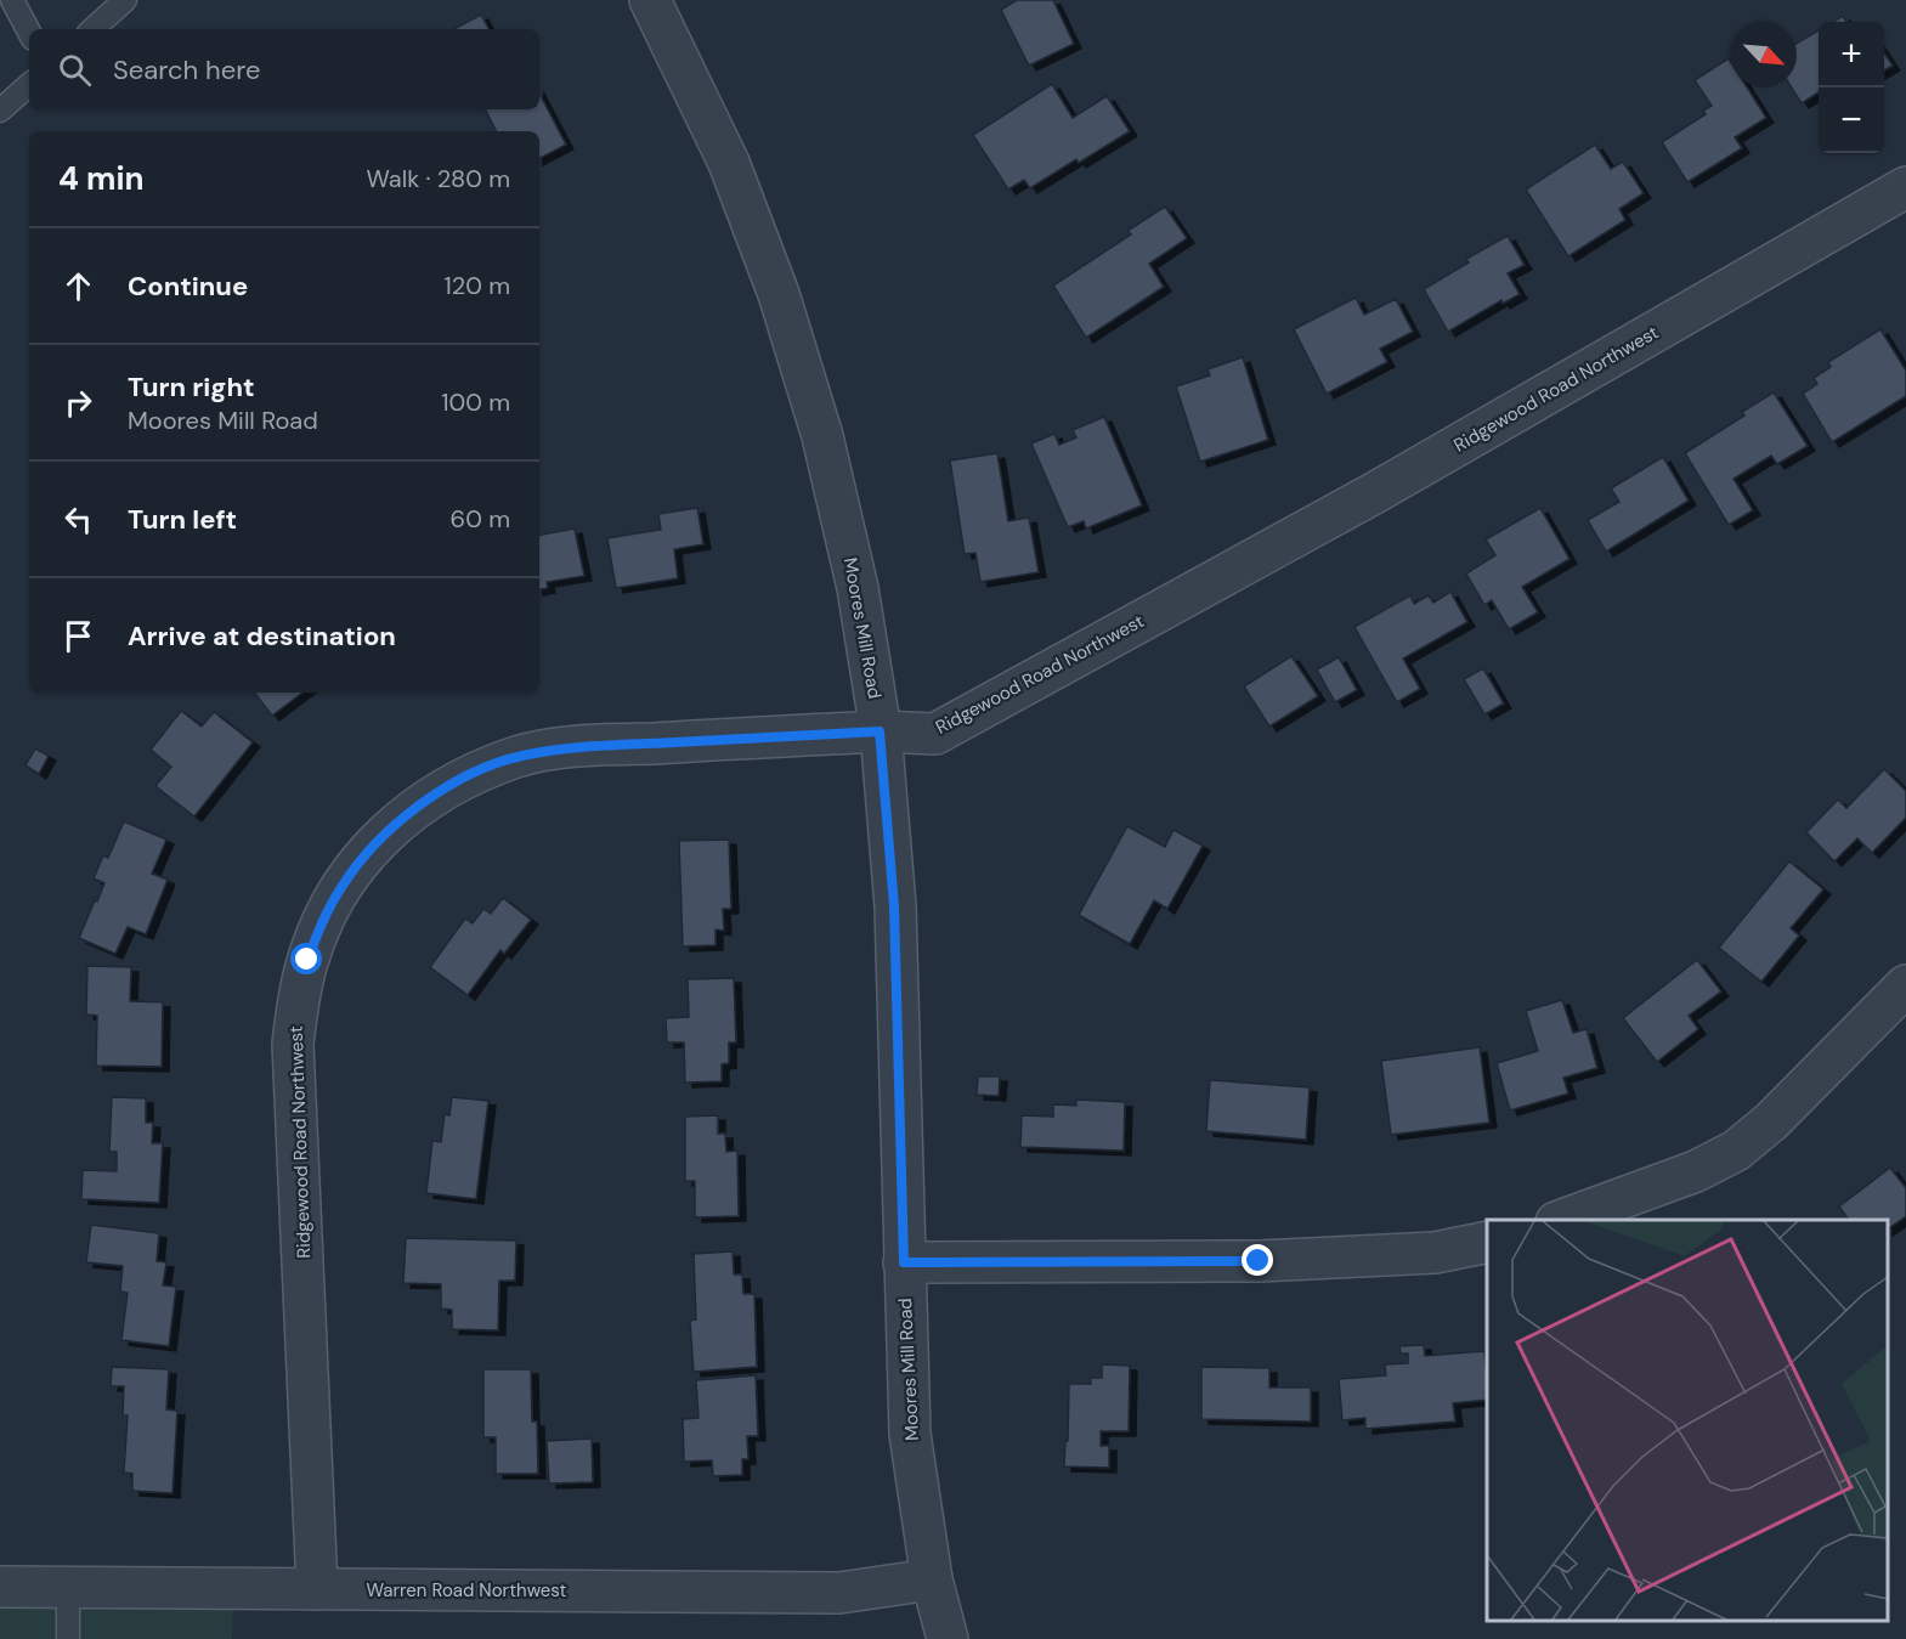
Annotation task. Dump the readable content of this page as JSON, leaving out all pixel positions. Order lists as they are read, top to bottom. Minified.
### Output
{"streets":{"street":["Ridgewood Road Northwest","Moores Mill Road","Warren Road Northwest"]},"crossings":[["Ridgewood Road Northwest","Moores Mill Road"],["Ridgewood Road Northwest","Warren Road Northwest"],["Moores Mill Road","Warren Road Northwest"]],"north":"bottom right","page":{"map_buttons":["+","−"],"search":"Search here","heading":["4 min","Walk · 280 m"],"list":[["Continue","120 m"],["Turn right","Moores Mill Road","100 m"],["Turn left","60 m"],"Arrive at destination"]}}
